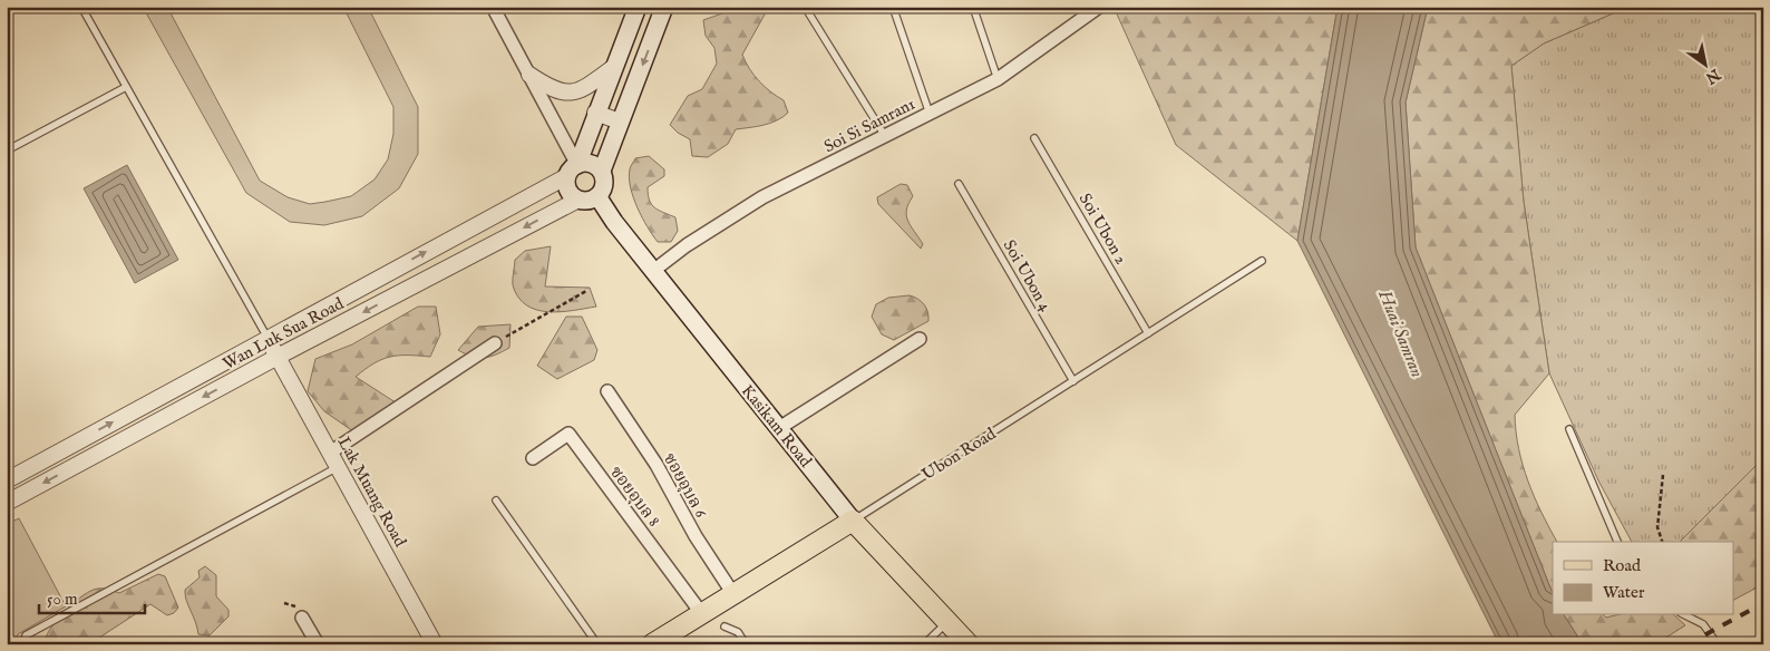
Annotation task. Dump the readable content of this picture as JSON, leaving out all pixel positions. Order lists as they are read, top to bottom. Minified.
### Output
{"streets":{"main road":["Kasikam Road","Ubon Road"],"street":["Soi Si Samran1","Wan Luk Sua Road","ซอยอุบล 6","Lak Muang Road","ซอยอุบล 8"],"lane":["Soi Ubon 2","Soi Ubon 4"]},"crossings":[["Soi Si Samran1","Kasikam Road"],["Soi Ubon 2","Ubon Road"],["Soi Ubon 4","Ubon Road"],["Wan Luk Sua Road","Kasikam Road"],["Wan Luk Sua Road","Lak Muang Road"],["Kasikam Road","Ubon Road"],["Ubon Road","ซอยอุบล 6"],["Ubon Road","ซอยอุบล 8"]],"water":["Huai Samran"],"legend":["Road","Water"],"scale_bar":"50 m","north":"bottom right"}
